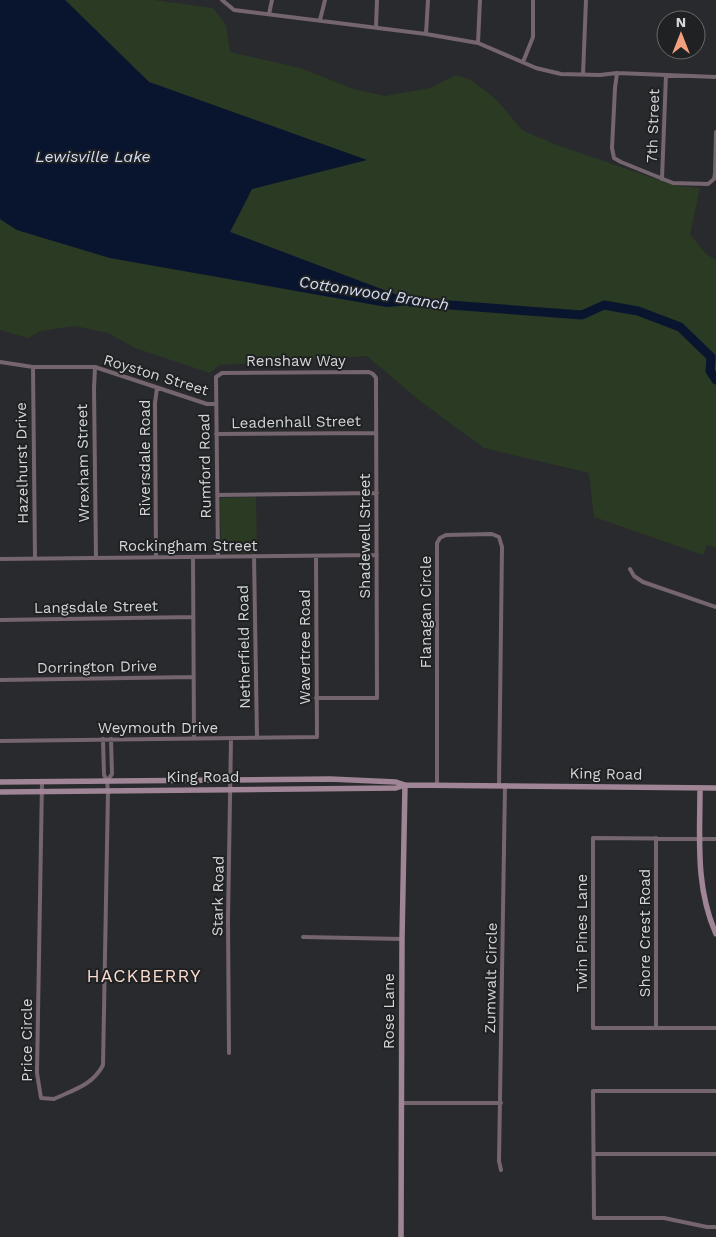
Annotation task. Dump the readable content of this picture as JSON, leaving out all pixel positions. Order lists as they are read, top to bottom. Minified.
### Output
{"streets":{"street":["7th Street","Renshaw Way","Royston Street","Leadenhall Street","Riversdale Road","Hazelhurst Drive","Wrexham Street","Rumford Road","Shadewell Street","Rockingham Street","Langsdale Street","Flanagan Circle","Netherfield Road","Wavertree Road","Dorrington Drive","Weymouth Drive","King Road","Stark Road","Twin Pines Lane","Shore Crest Road","Zumwalt Circle","Rose Lane","Price Circle"]},"crossings":[["Renshaw Way","Rumford Road"],["Renshaw Way","Shadewell Street"],["Royston Street","Riversdale Road"],["Royston Street","Hazelhurst Drive"],["Royston Street","Wrexham Street"],["Royston Street","Rumford Road"],["Leadenhall Street","Rumford Road"],["Leadenhall Street","Shadewell Street"],["Riversdale Road","Rockingham Street"],["Hazelhurst Drive","Rockingham Street"],["Wrexham Street","Rockingham Street"],["Rumford Road","Rockingham Street"],["Shadewell Street","Rockingham Street"],["Shadewell Street","Wavertree Road"],["Rockingham Street","Netherfield Road"],["Rockingham Street","Wavertree Road"],["Flanagan Circle","King Road"],["Flanagan Circle","Zumwalt Circle"],["Netherfield Road","Weymouth Drive"],["Wavertree Road","Weymouth Drive"],["Weymouth Drive","Stark Road"],["King Road","Stark Road"],["King Road","Zumwalt Circle"],["King Road","Rose Lane"],["King Road","Price Circle"],["Twin Pines Lane","Shore Crest Road"]],"districts":["HACKBERRY"],"water":["Lewisville Lake","Cottonwood Branch"],"north":"top"}
